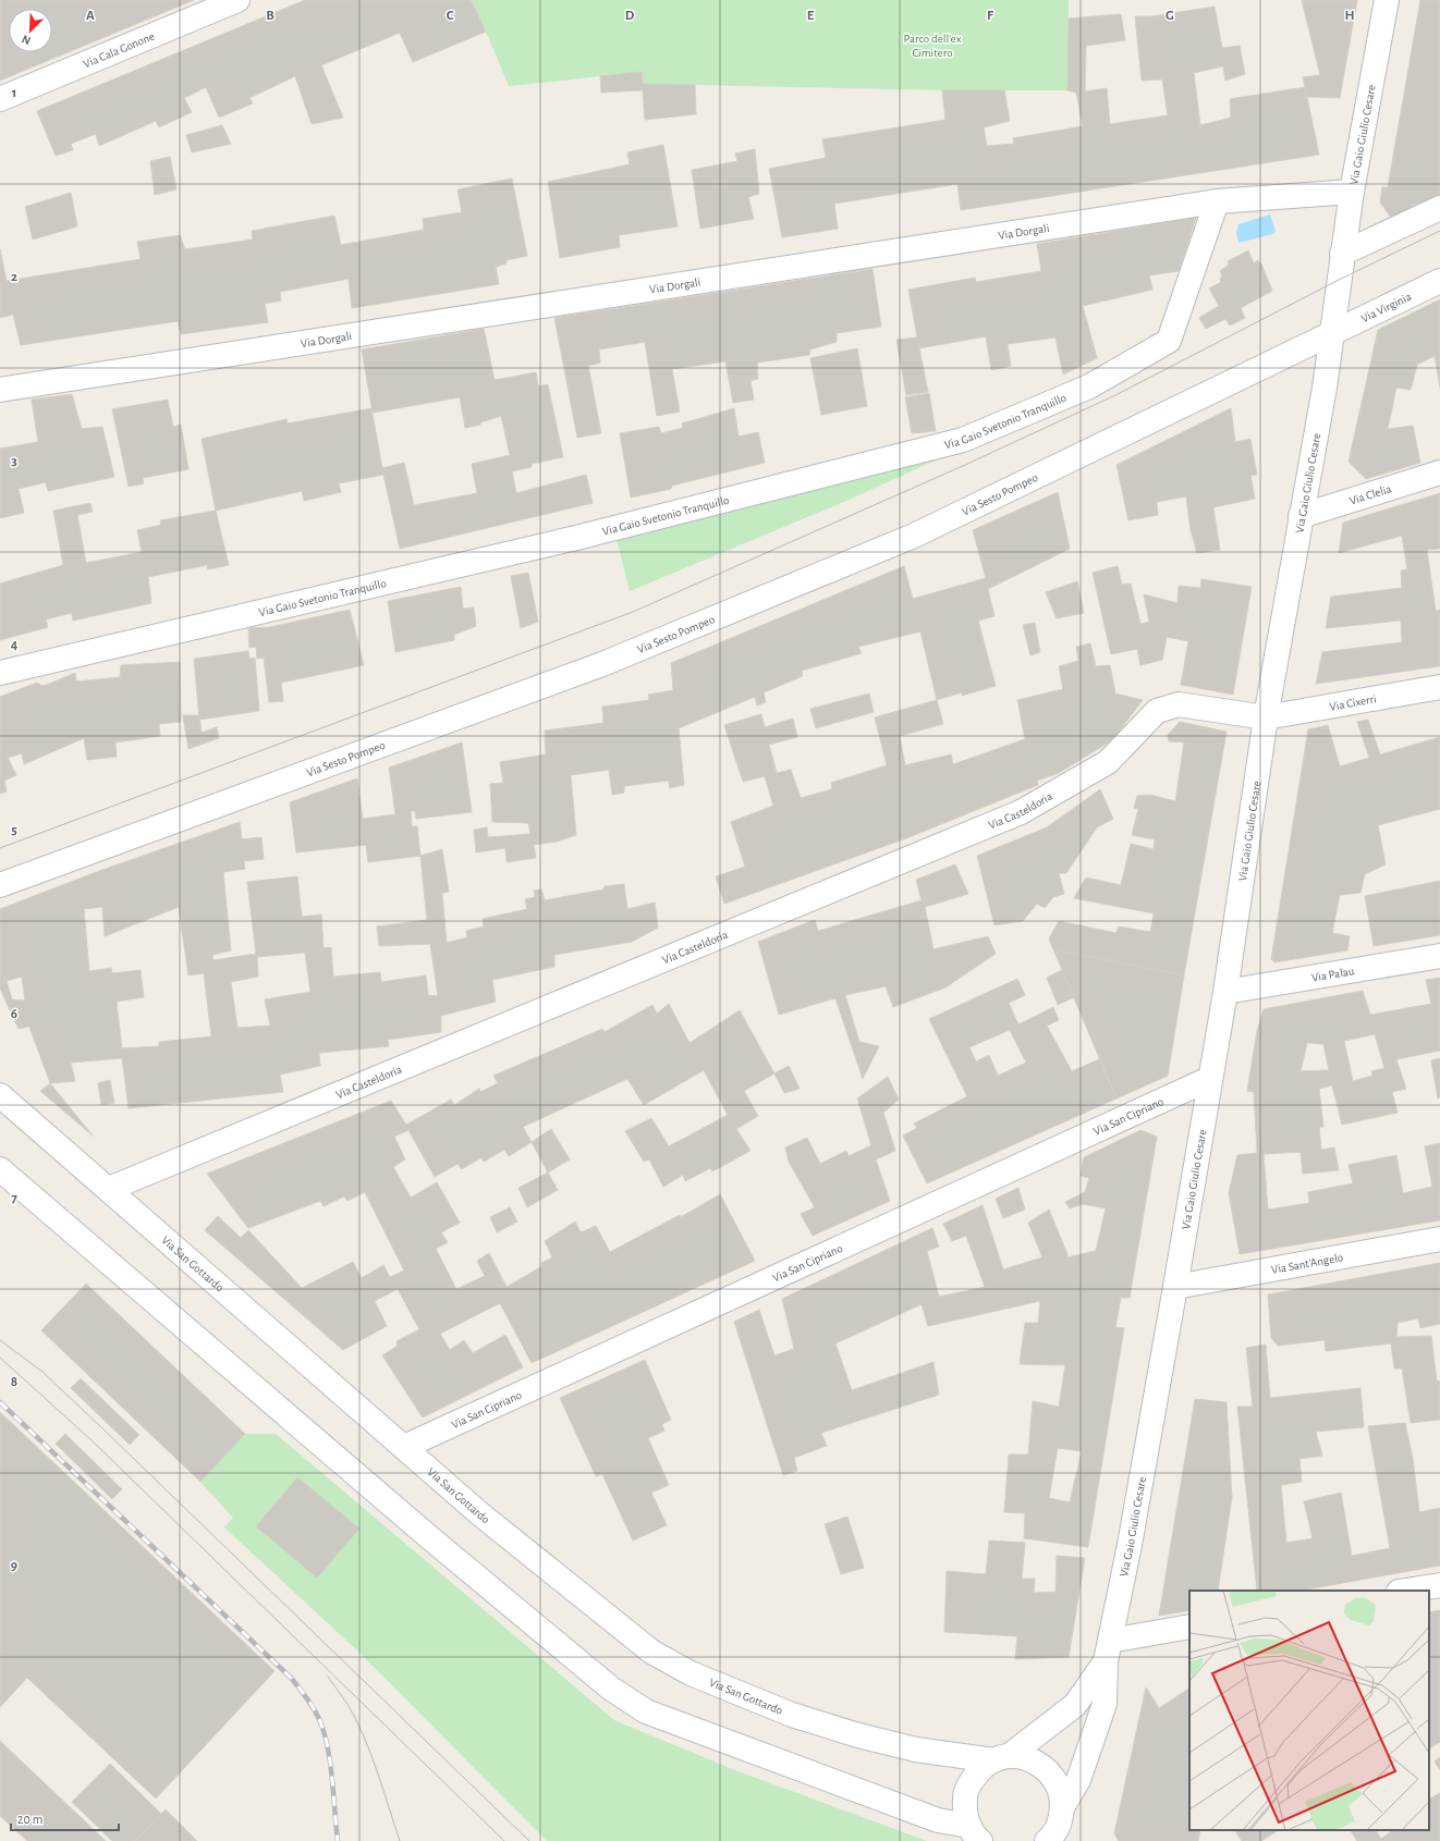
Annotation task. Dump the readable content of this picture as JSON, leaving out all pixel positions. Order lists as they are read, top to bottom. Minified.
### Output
{"streets":{"street":["Via Cala Gonone","Via Gaio Giulio Cesare","Via Dorgali","Via Virginia","Via Gaio Svetonio Tranquillo","Via Sesto Pompeo","Via Clelia","Via Cixerri","Via Casteldoria","Via Palau","Via San Cipriano","Via San Gottardo","Via Sant'Angelo"]},"crossings":[["Via Gaio Giulio Cesare","Via Dorgali"],["Via Gaio Giulio Cesare","Via Virginia"],["Via Gaio Giulio Cesare","Via Sesto Pompeo"],["Via Gaio Giulio Cesare","Via Clelia"],["Via Gaio Giulio Cesare","Via Cixerri"],["Via Gaio Giulio Cesare","Via Casteldoria"],["Via Gaio Giulio Cesare","Via Palau"],["Via Gaio Giulio Cesare","Via San Cipriano"],["Via Gaio Giulio Cesare","Via San Gottardo"],["Via Gaio Giulio Cesare","Via Sant'Angelo"],["Via Dorgali","Via Gaio Svetonio Tranquillo"],["Via Virginia","Via Sesto Pompeo"],["Via Cixerri","Via Casteldoria"],["Via Casteldoria","Via San Gottardo"],["Via San Cipriano","Via San Gottardo"]],"parks":["Parco dell'ex Cimitero"],"scale_bar":"20 m","north":"bottom left","grid":{"columns":["A","B","C","D","E","F","G","H"],"rows":["1","2","3","4","5","6","7","8","9"]}}
